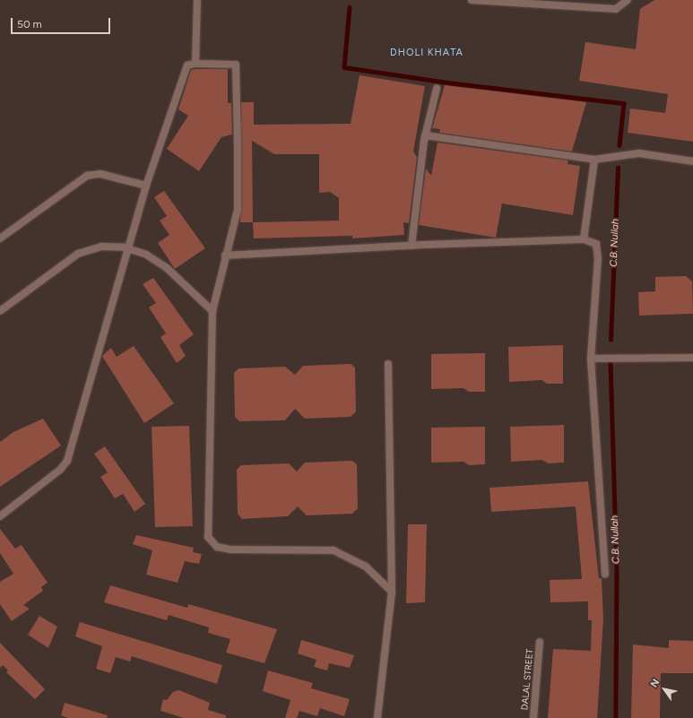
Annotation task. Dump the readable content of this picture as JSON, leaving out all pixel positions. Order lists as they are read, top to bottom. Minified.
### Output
{"streets":{"street":["DALAL STREET"]},"districts":["DHOLI KHATA"],"water":["C.B. Nullah"],"scale_bar":"50 m","north":"top left"}
